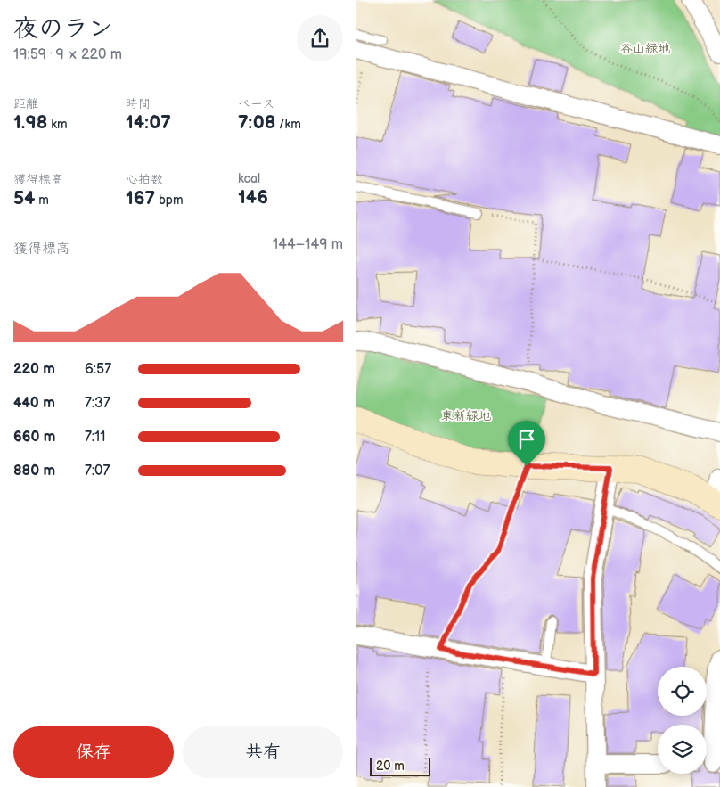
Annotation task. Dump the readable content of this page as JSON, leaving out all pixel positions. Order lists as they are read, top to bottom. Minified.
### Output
{"parks":["谷山緑地","東新緑地"],"scale_bar":"20 m","page":{"heading":["夜のラン","19:59 · 9 × 220 m"],"stats":[["距離","1.98 km"],["時間","14:07"],["ペース","7:08 /km"],["獲得標高","54 m"],["心拍数","167 bpm"],["kcal","146"]],"chart":["獲得標高","144–149 m"],"list":[{"name":"220 m","note":"6:57"},{"name":"440 m","note":"7:37"},{"name":"660 m","note":"7:11"},{"name":"880 m","note":"7:07"}],"buttons":["保存","共有"],"scale":"20 m"}}
